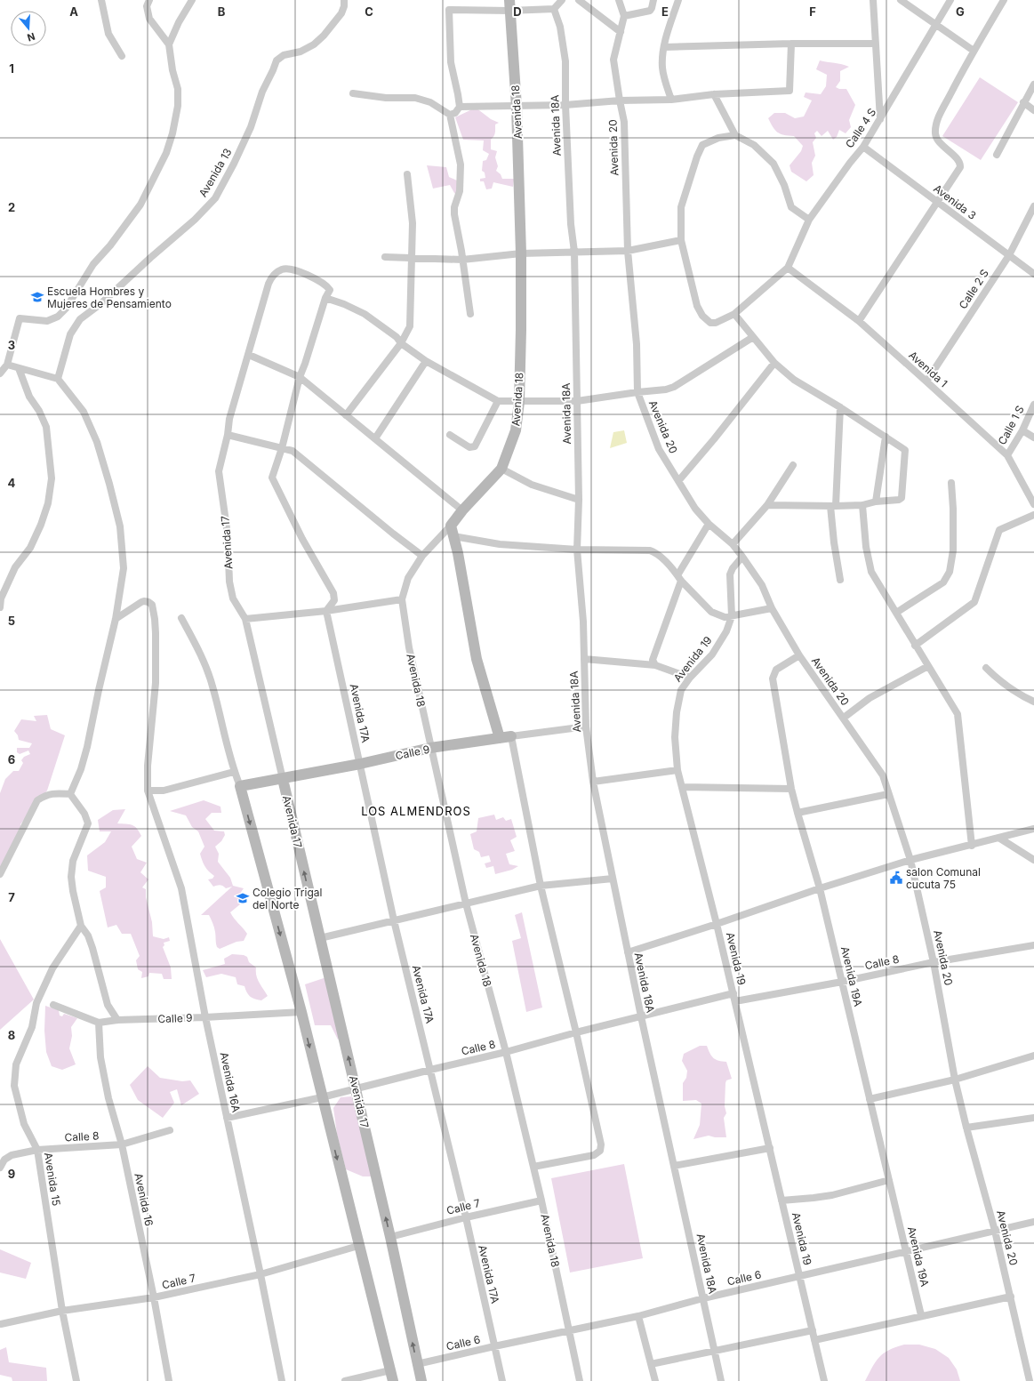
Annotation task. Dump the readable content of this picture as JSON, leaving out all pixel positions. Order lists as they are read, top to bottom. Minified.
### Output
{"streets":{"main road":["Avenida 18","Avenida 17","Calle 9"],"street":["Avenida 18A","Calle 4 S","Avenida 20","Avenida 13","Avenida 3","Calle 2 S","Avenida 1","Calle 1 S","Avenida 19","Avenida 17A","Calle 8","Avenida 19A","Avenida 16A","Avenida 15","Avenida 16","Calle 7","Calle 6"]},"crossings":[["Avenida 18","Calle 9"],["Avenida 18","Calle 8"],["Avenida 18","Calle 7"],["Avenida 18","Calle 6"],["Avenida 18A","Calle 9"],["Avenida 18A","Calle 8"],["Avenida 18A","Calle 6"],["Calle 4 S","Avenida 3"],["Calle 4 S","Avenida 1"],["Avenida 20","Avenida 19"],["Avenida 20","Calle 8"],["Avenida 20","Avenida 19A"],["Avenida 20","Calle 6"],["Avenida 3","Calle 2 S"],["Calle 2 S","Avenida 1"],["Avenida 1","Calle 1 S"],["Avenida 17","Calle 9"],["Avenida 17","Calle 8"],["Avenida 17","Calle 7"],["Avenida 17","Calle 6"],["Avenida 19","Calle 8"],["Avenida 19","Calle 6"],["Avenida 17A","Calle 9"],["Avenida 17A","Calle 8"],["Avenida 17A","Calle 7"],["Avenida 17A","Calle 6"],["Calle 9","Avenida 16A"],["Calle 9","Avenida 16"],["Calle 8","Avenida 19A"],["Calle 8","Avenida 16A"],["Calle 8","Avenida 15"],["Calle 8","Avenida 16"],["Avenida 19A","Calle 6"],["Avenida 16A","Calle 7"],["Avenida 15","Calle 7"],["Avenida 16","Calle 7"]],"one_way":["Avenida 17"],"districts":["LOS ALMENDROS"],"places":{"school or university":["Escuela Hombres y Mujeres de Pensamiento","Colegio Trigal del Norte"],"public building":["salon Comunal cucuta 75"]},"north":"bottom","grid":{"columns":["A","B","C","D","E","F","G"],"rows":["1","2","3","4","5","6","7","8","9"]}}
